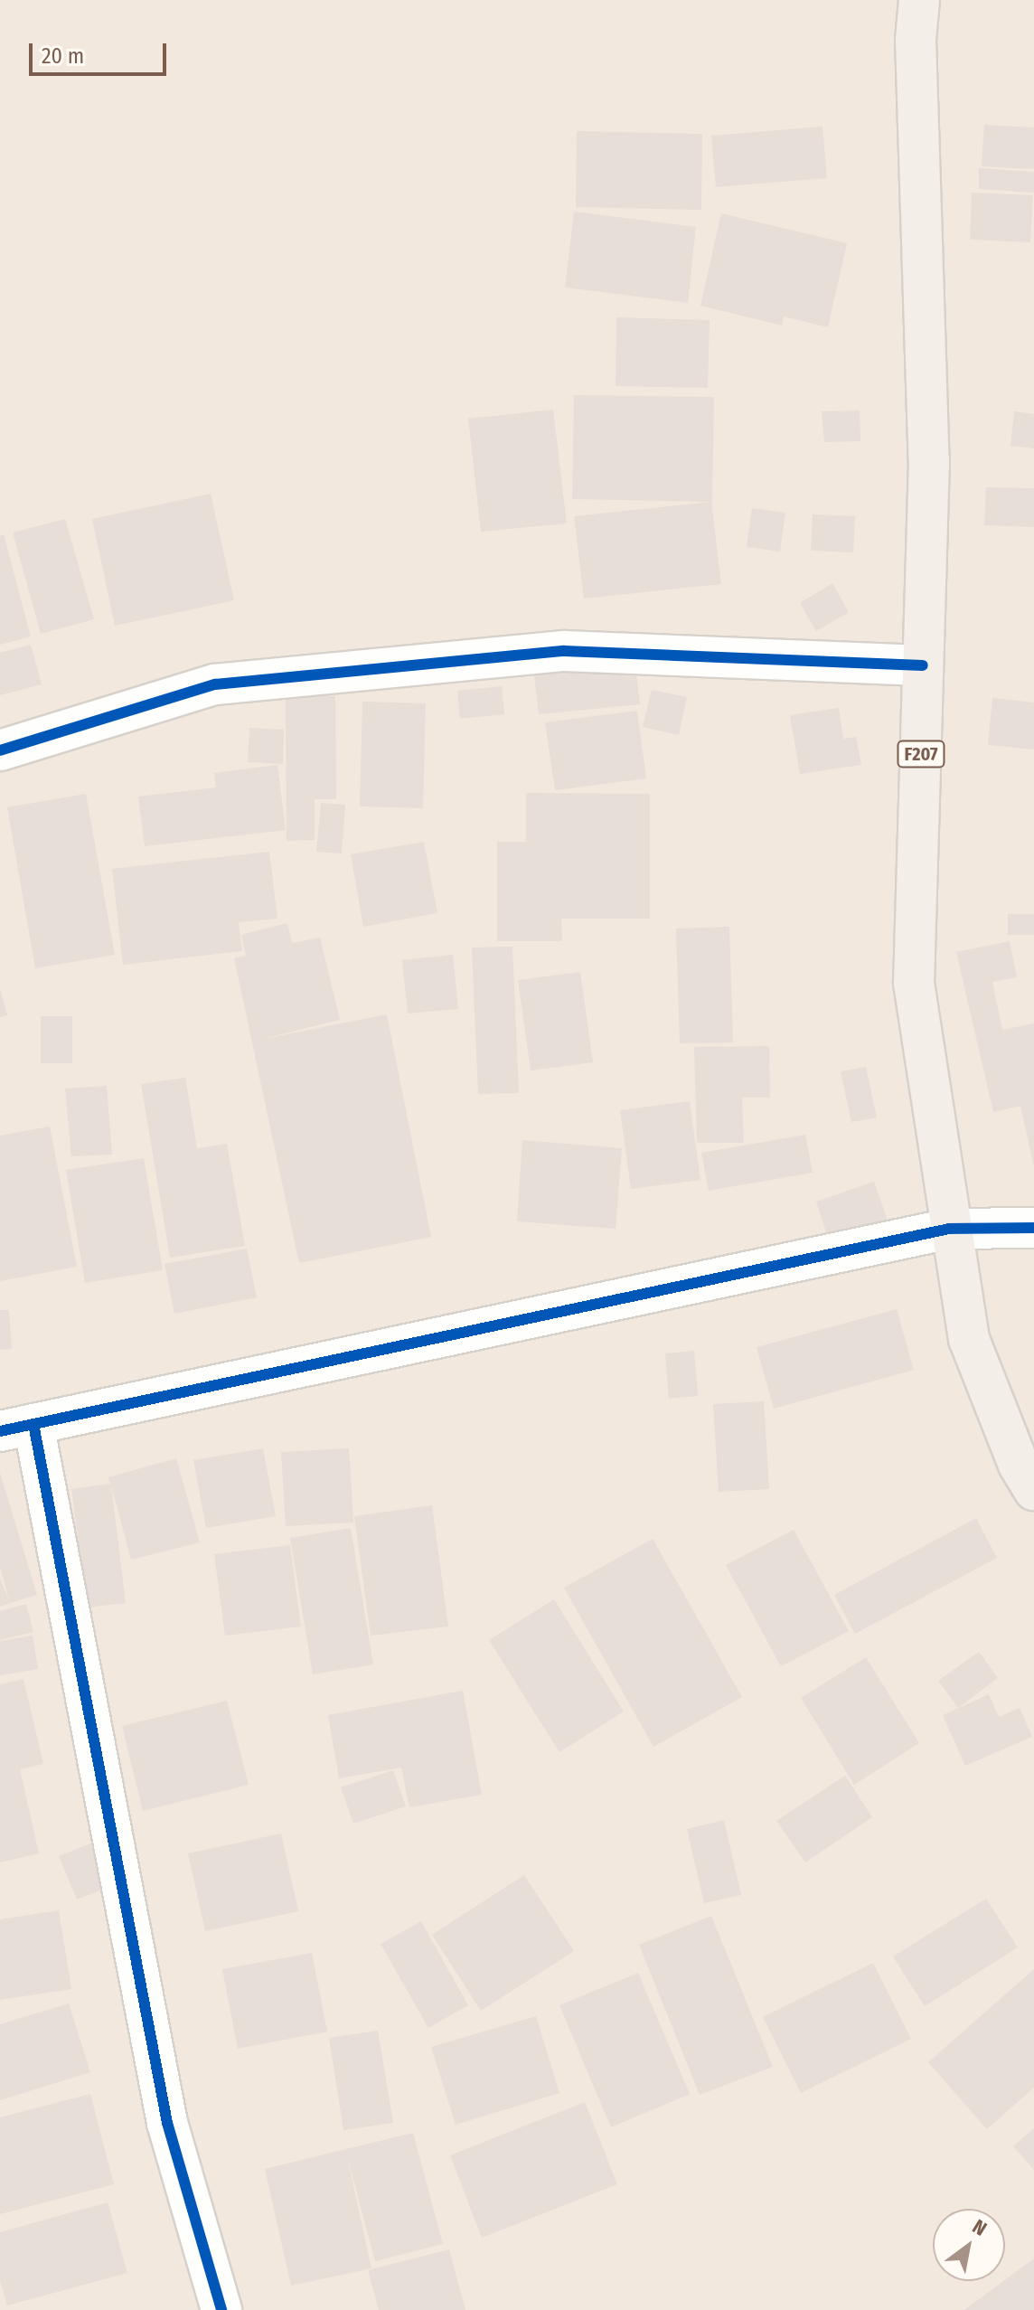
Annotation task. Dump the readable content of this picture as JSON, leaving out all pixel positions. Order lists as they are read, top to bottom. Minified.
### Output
{"streets":{"main road":["F207"]},"scale_bar":"20 m","north":"top right"}
